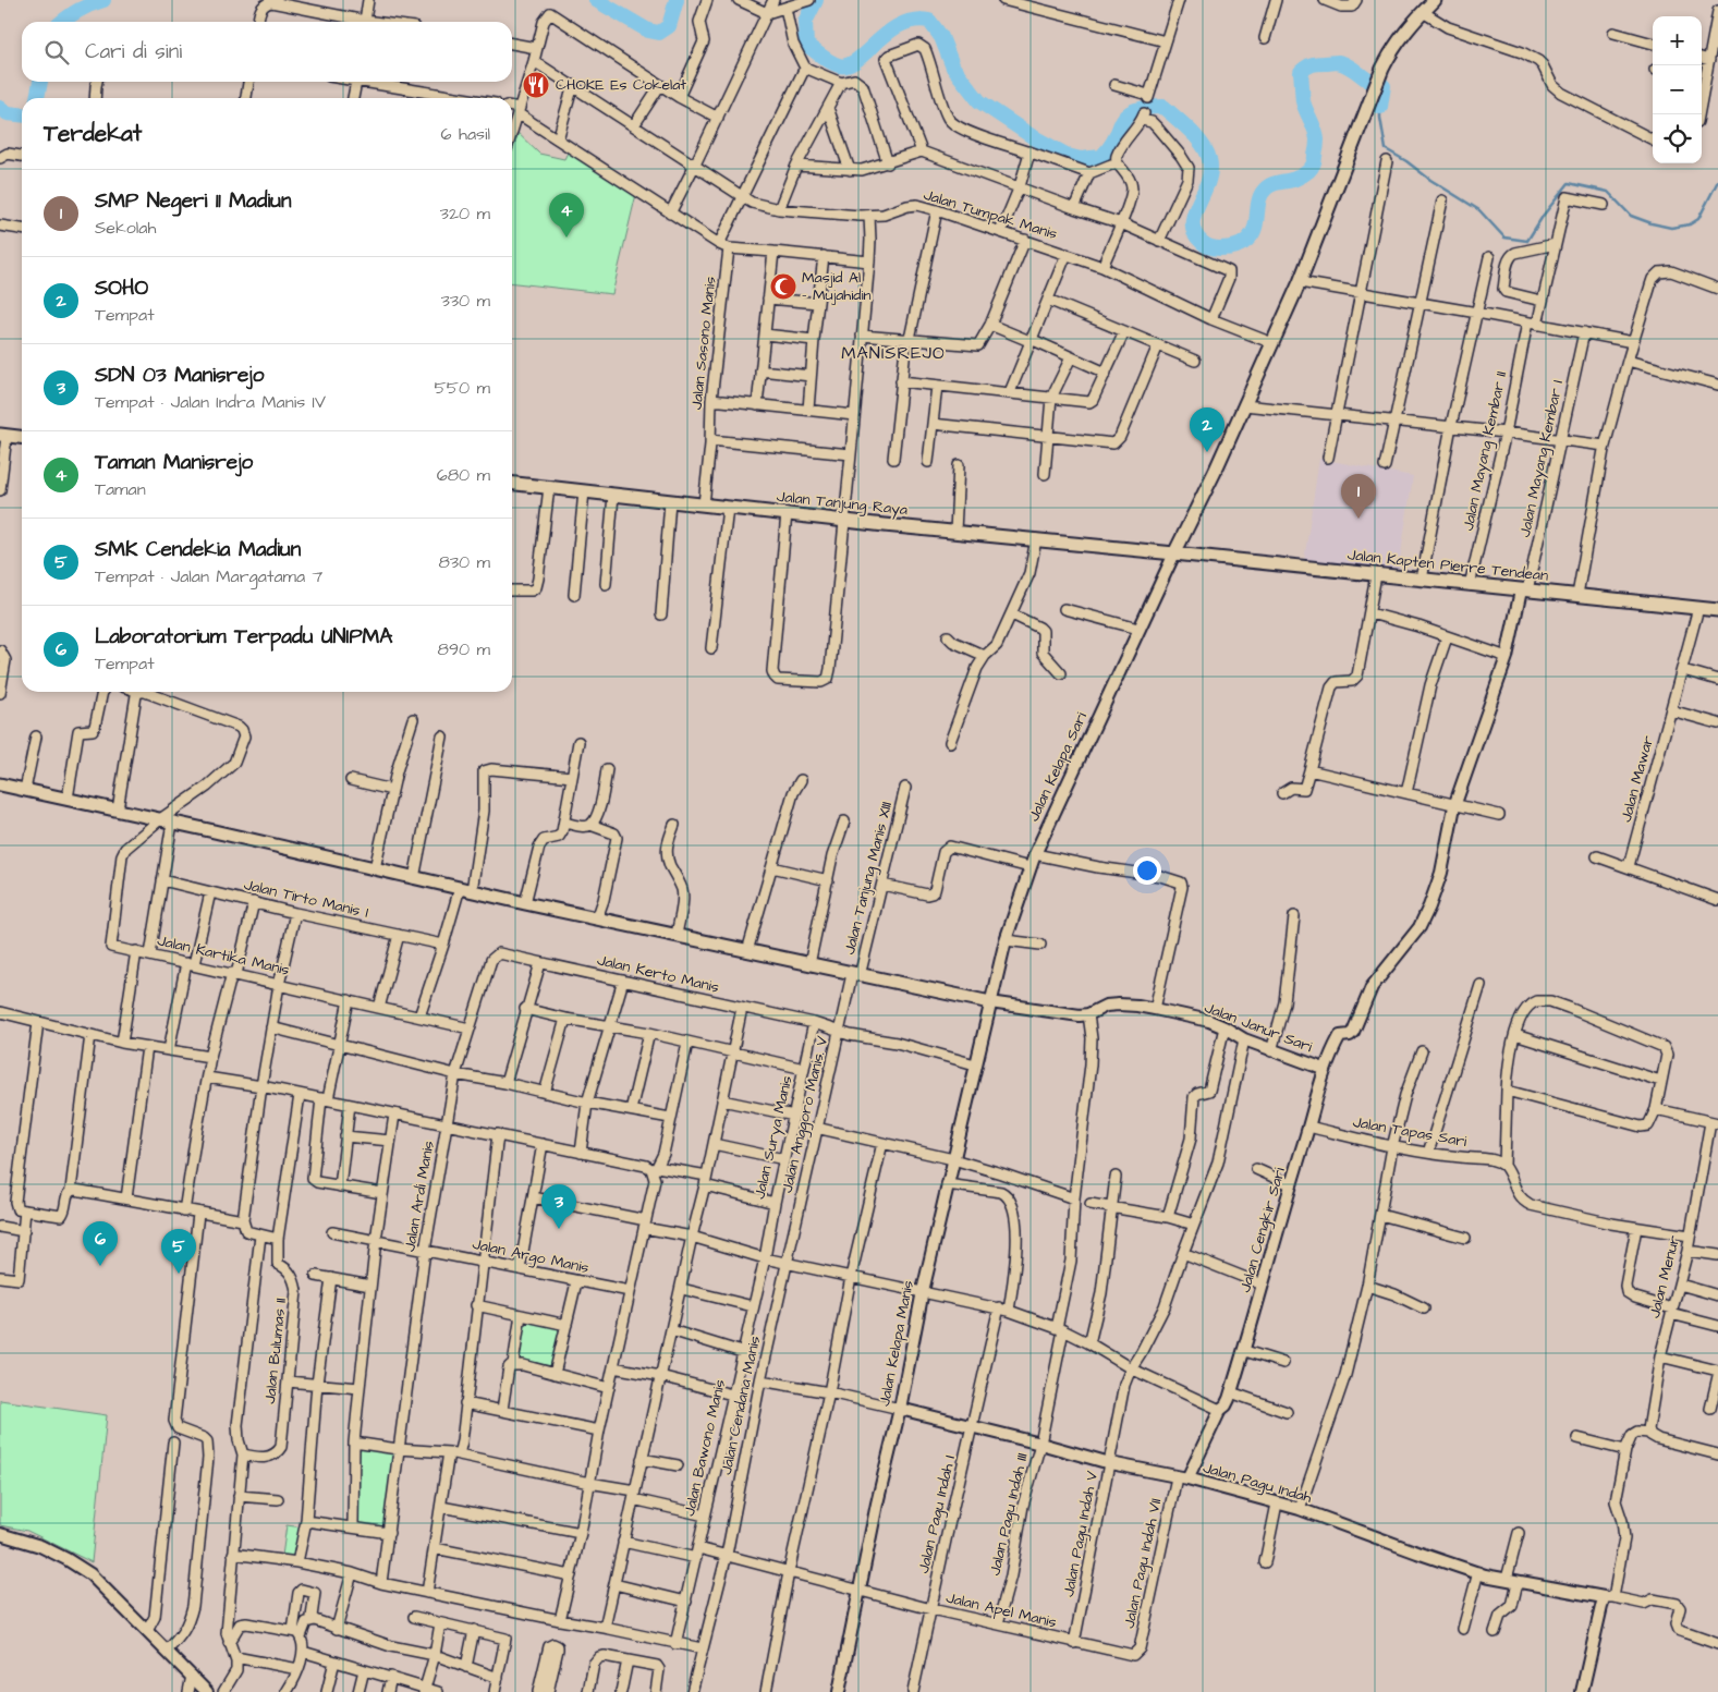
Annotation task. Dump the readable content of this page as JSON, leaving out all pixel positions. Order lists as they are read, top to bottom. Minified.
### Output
{"streets":{"main road":["Jalan Tanjung Raya","Jalan Kapten Pierre Tendean"],"street":["Jalan Tumpak Manis","Jalan Sasono Manis","Jalan Mayang Kembar II","Jalan Mayang Kembar I","Jalan Kelapa Sari","Jalan Mawar","Jalan Tanjung Manis XIII","Jalan Tirto Manis I","Jalan Kartika Manis","Jalan Kerto Manis","Jalan Janur Sari","Jalan Anggoro Manis. V","Jalan Tapas Sari","Jalan Surya Manis","Jalan Ardi Manis","Jalan Cengkir Sari","Jalan Argo Manis","Jalan Menur","Jalan Kelapa Manis","Jalan Bulumas II","Jalan Cendana Manis","Jalan Bawono Manis","Jalan Pagu Indah","Jalan Pagu Indah I","Jalan Pagu Indah III","Jalan Pagu Indah V","Jalan Pagu Indah VII","Jalan Apel Manis"]},"crossings":[["Jalan Sasono Manis","Jalan Tanjung Raya"],["Jalan Mayang Kembar II","Jalan Kapten Pierre Tendean"],["Jalan Mayang Kembar I","Jalan Kapten Pierre Tendean"],["Jalan Mayang Kembar I","Jalan Cengkir Sari"],["Jalan Tanjung Raya","Jalan Kapten Pierre Tendean"],["Jalan Tanjung Raya","Jalan Kelapa Sari"],["Jalan Kapten Pierre Tendean","Jalan Kelapa Sari"],["Jalan Kapten Pierre Tendean","Jalan Mawar"],["Jalan Kapten Pierre Tendean","Jalan Cengkir Sari"],["Jalan Kelapa Sari","Jalan Janur Sari"],["Jalan Kelapa Sari","Jalan Kelapa Manis"],["Jalan Tanjung Manis XIII","Jalan Anggoro Manis. V"],["Jalan Kartika Manis","Jalan Ardi Manis"],["Jalan Kerto Manis","Jalan Anggoro Manis. V"],["Jalan Kerto Manis","Jalan Surya Manis"],["Jalan Kerto Manis","Jalan Ardi Manis"],["Jalan Kerto Manis","Jalan Kelapa Manis"],["Jalan Janur Sari","Jalan Cengkir Sari"],["Jalan Janur Sari","Jalan Kelapa Manis"],["Jalan Janur Sari","Jalan Pagu Indah III"],["Jalan Janur Sari","Jalan Pagu Indah V"],["Jalan Anggoro Manis. V","Jalan Cendana Manis"],["Jalan Tapas Sari","Jalan Cengkir Sari"],["Jalan Surya Manis","Jalan Bawono Manis"],["Jalan Ardi Manis","Jalan Argo Manis"],["Jalan Cengkir Sari","Jalan Pagu Indah"],["Jalan Cengkir Sari","Jalan Pagu Indah VII"],["Jalan Kelapa Manis","Jalan Pagu Indah"],["Jalan Kelapa Manis","Jalan Pagu Indah I"],["Jalan Kelapa Manis","Jalan Apel Manis"],["Jalan Cendana Manis","Jalan Apel Manis"],["Jalan Bawono Manis","Jalan Apel Manis"],["Jalan Pagu Indah","Jalan Pagu Indah I"],["Jalan Pagu Indah","Jalan Pagu Indah III"],["Jalan Pagu Indah","Jalan Pagu Indah V"],["Jalan Pagu Indah","Jalan Pagu Indah VII"],["Jalan Pagu Indah I","Jalan Apel Manis"],["Jalan Pagu Indah III","Jalan Apel Manis"],["Jalan Pagu Indah V","Jalan Apel Manis"],["Jalan Pagu Indah VII","Jalan Apel Manis"]],"districts":["MANISREJO"],"places":{"restaurant":["CHOKE Es Cokelat"],"mosque":["Masjid Al - Mujahidin"]},"page":{"map_buttons":["+","−"],"search":"Cari di sini","heading":["Terdekat","6 hasil"],"list":[{"mark":"1","name":"SMP Negeri 11 Madiun","note":"Sekolah","value":"320 m"},{"mark":"2","name":"SOHO","note":"Tempat","value":"330 m"},{"mark":"3","name":"SDN 03 Manisrejo","note":"Tempat · Jalan Indra Manis IV","value":"550 m"},{"mark":"4","name":"Taman Manisrejo","note":"Taman","value":"680 m"},{"mark":"5","name":"SMK Cendekia Madiun","note":"Tempat · Jalan Margatama 7","value":"830 m"},{"mark":"6","name":"Laboratorium Terpadu UNIPMA","note":"Tempat","value":"890 m"}],"pins":["4","2","1","3","6","5"]}}
